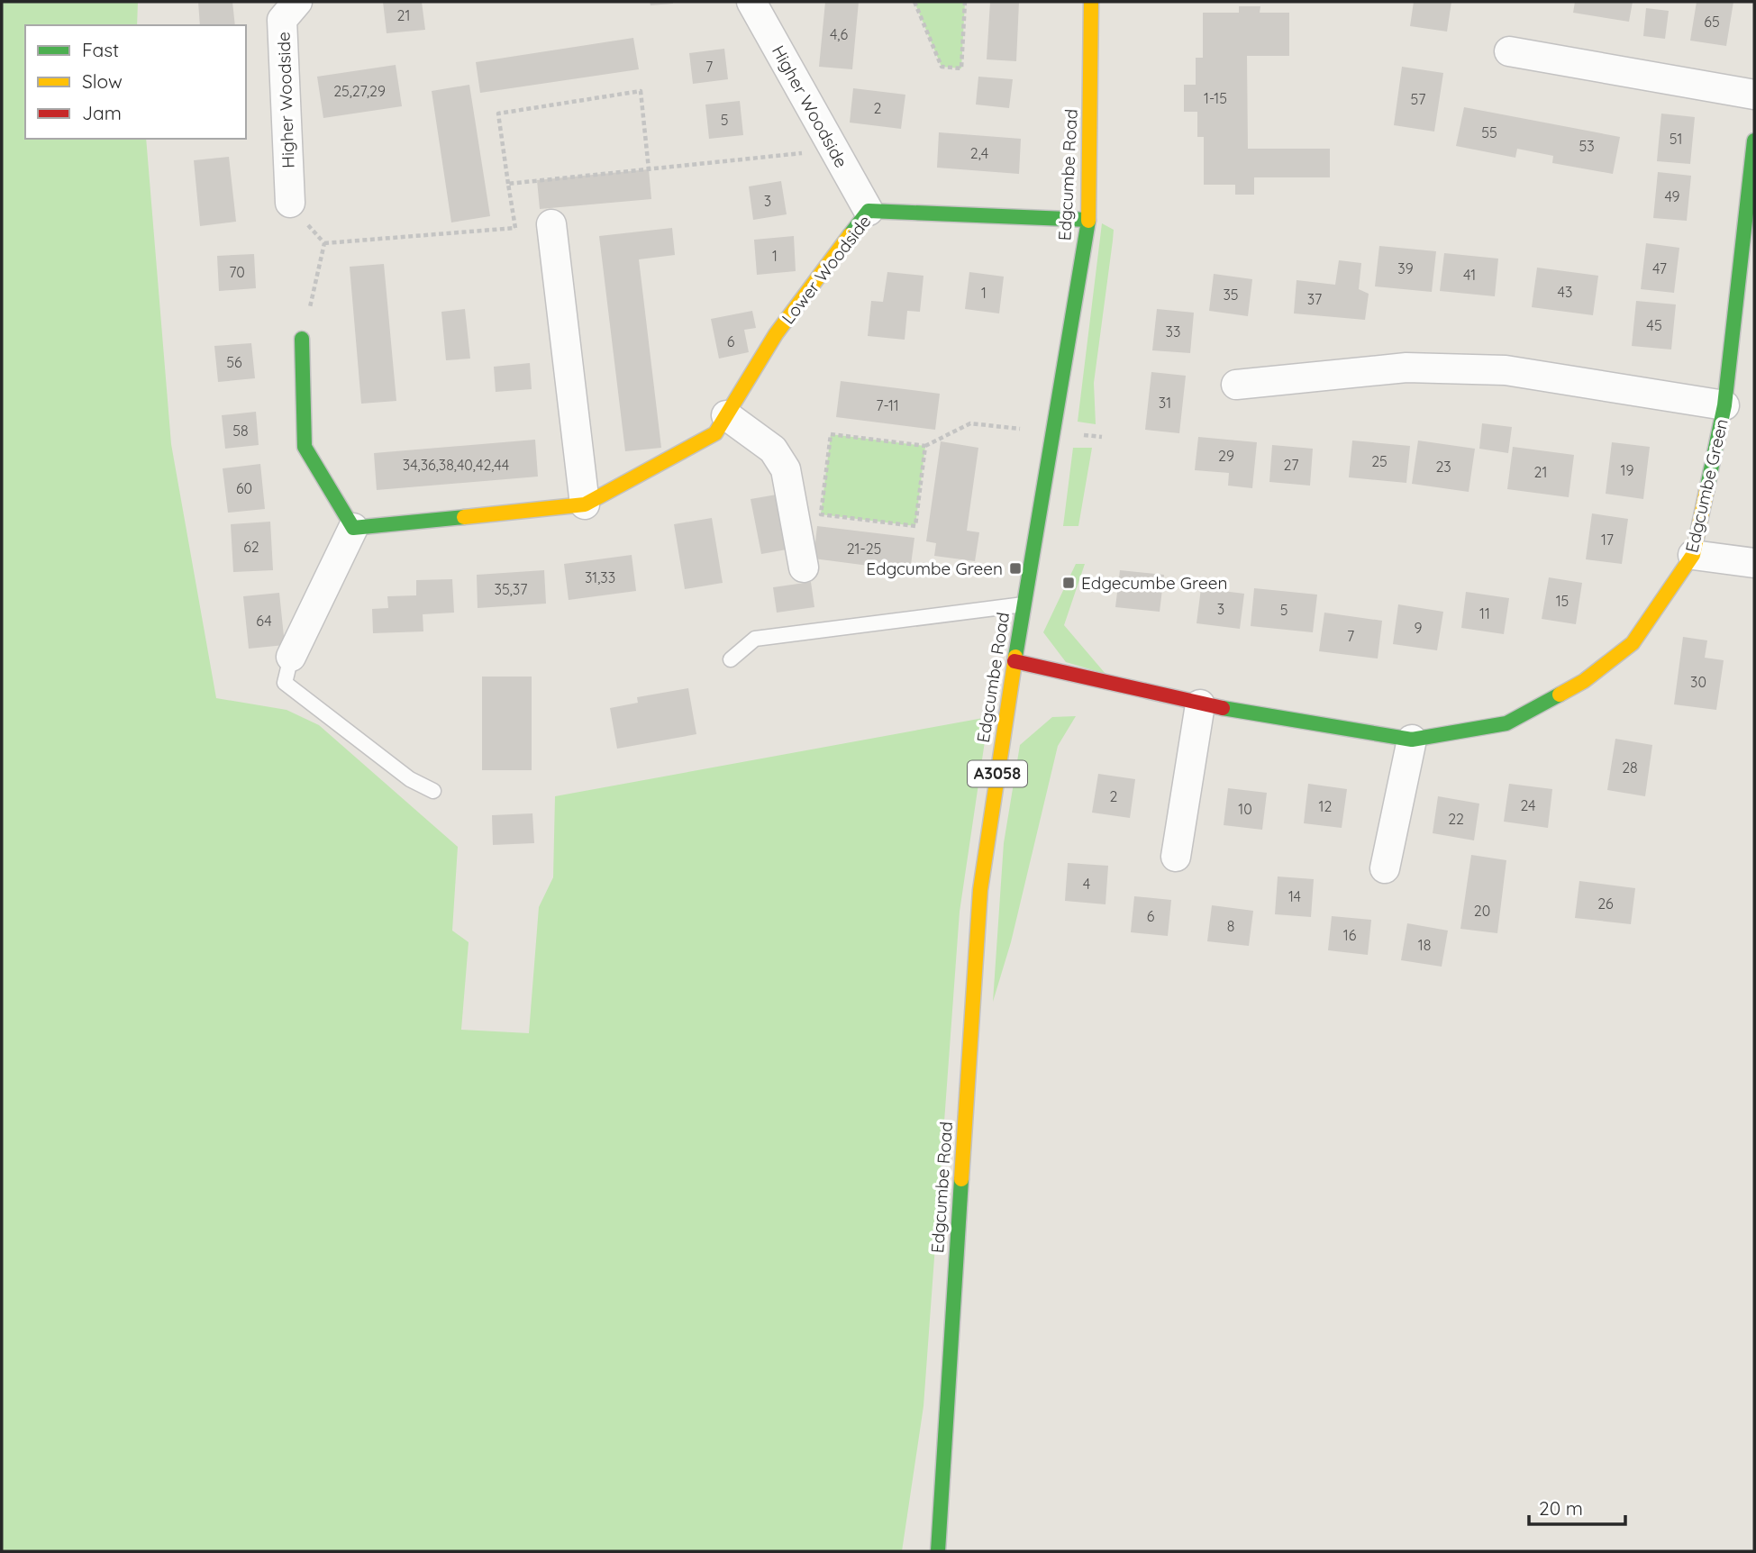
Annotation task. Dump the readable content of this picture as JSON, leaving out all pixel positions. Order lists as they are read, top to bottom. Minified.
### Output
{"streets":{"street":["Higher Woodside","Edgcumbe Road","Lower Woodside","Edgcumbe Green","A3058"]},"crossings":[["Higher Woodside","Lower Woodside"],["Edgcumbe Road","Lower Woodside"],["Edgcumbe Road","Edgcumbe Green"]],"places":{"transit":["Edgcumbe Green","Edgecumbe Green"]},"house_numbers":["21","65","4,6","7","25,27,29","1-15","57","2","5","55","51","53","2,4","49","3","1","39","47","70","41","43","1","35","37","45","33","6","56","31","7-11","58","29","25","34,36,38,40,42,44","27","23","19","21","60","17","62","21-25","31,33","35,37","15","3","5","11","64","9","7","30","28","2","24","12","10","22","4","14","26","20","6","8","16","18"],"legend":["Fast","Slow","Jam"],"scale_bar":"20 m"}
